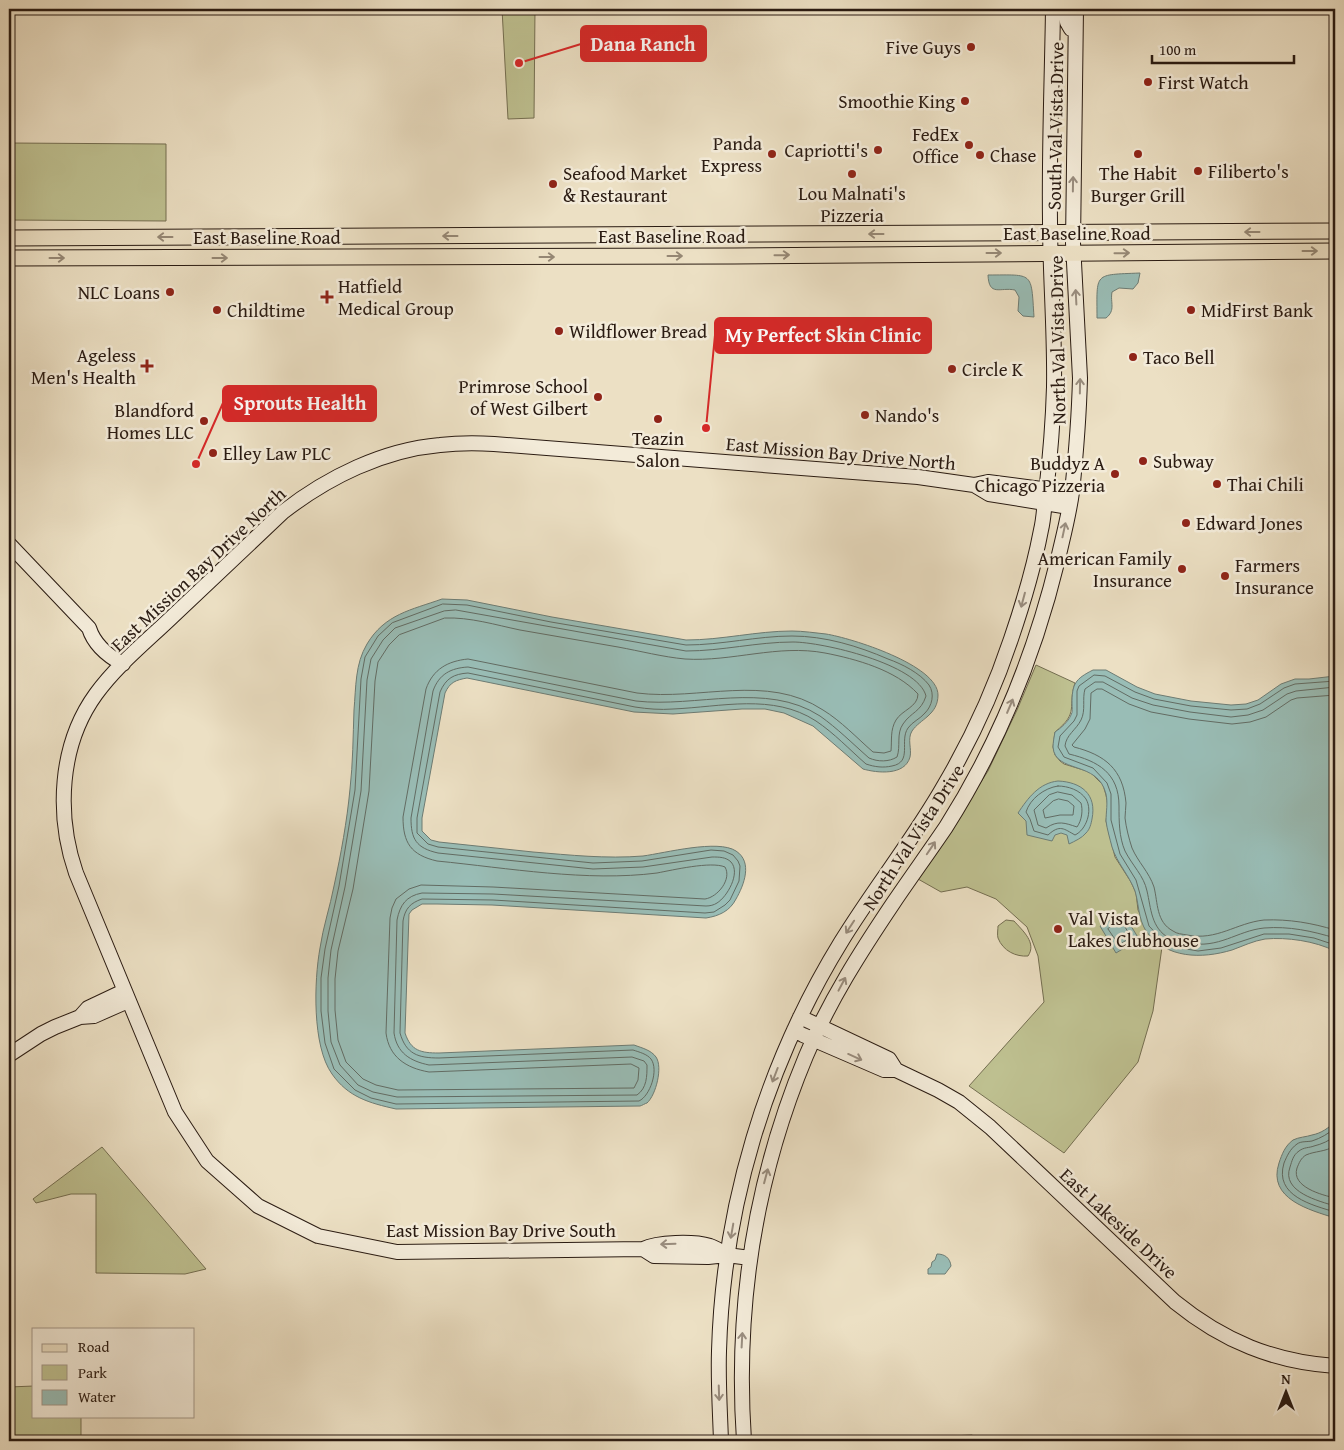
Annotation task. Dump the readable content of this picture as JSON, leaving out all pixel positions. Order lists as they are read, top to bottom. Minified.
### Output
{"streets":{"main road":["East Baseline Road"],"street":["South Val Vista Drive","North Val Vista Drive","East Mission Bay Drive North","East Lakeside Drive","East Mission Bay Drive South"]},"crossings":[["South Val Vista Drive","East Baseline Road"],["South Val Vista Drive","North Val Vista Drive"],["East Baseline Road","North Val Vista Drive"],["North Val Vista Drive","East Mission Bay Drive North"],["North Val Vista Drive","East Lakeside Drive"],["North Val Vista Drive","East Mission Bay Drive South"],["East Mission Bay Drive North","East Mission Bay Drive South"]],"places":{"other":["Five Guys","Dana Ranch","First Watch","Smoothie King","FedEx Office","Capriotti's","Panda Express","The Habit Burger Grill","Chase","Filiberto's","Lou Malnati's Pizzeria","Seafood Market & Restaurant","NLC Loans","Childtime","MidFirst Bank","Wildflower Bread","Taco Bell","Circle K","Primrose School of West Gilbert","Nando's","Teazin Salon","Blandford Homes LLC","My Perfect Skin Clinic","Elley Law PLC","Subway","Sprouts Health","Buddyz A Chicago Pizzeria","Thai Chili","Edward Jones","American Family Insurance","Farmers Insurance","Val Vista Lakes Clubhouse"],"health":["Hatfield Medical Group","Ageless Men's Health"]},"legend":["Road","Park","Water"],"scale_bar":"100 m","north":"top"}
